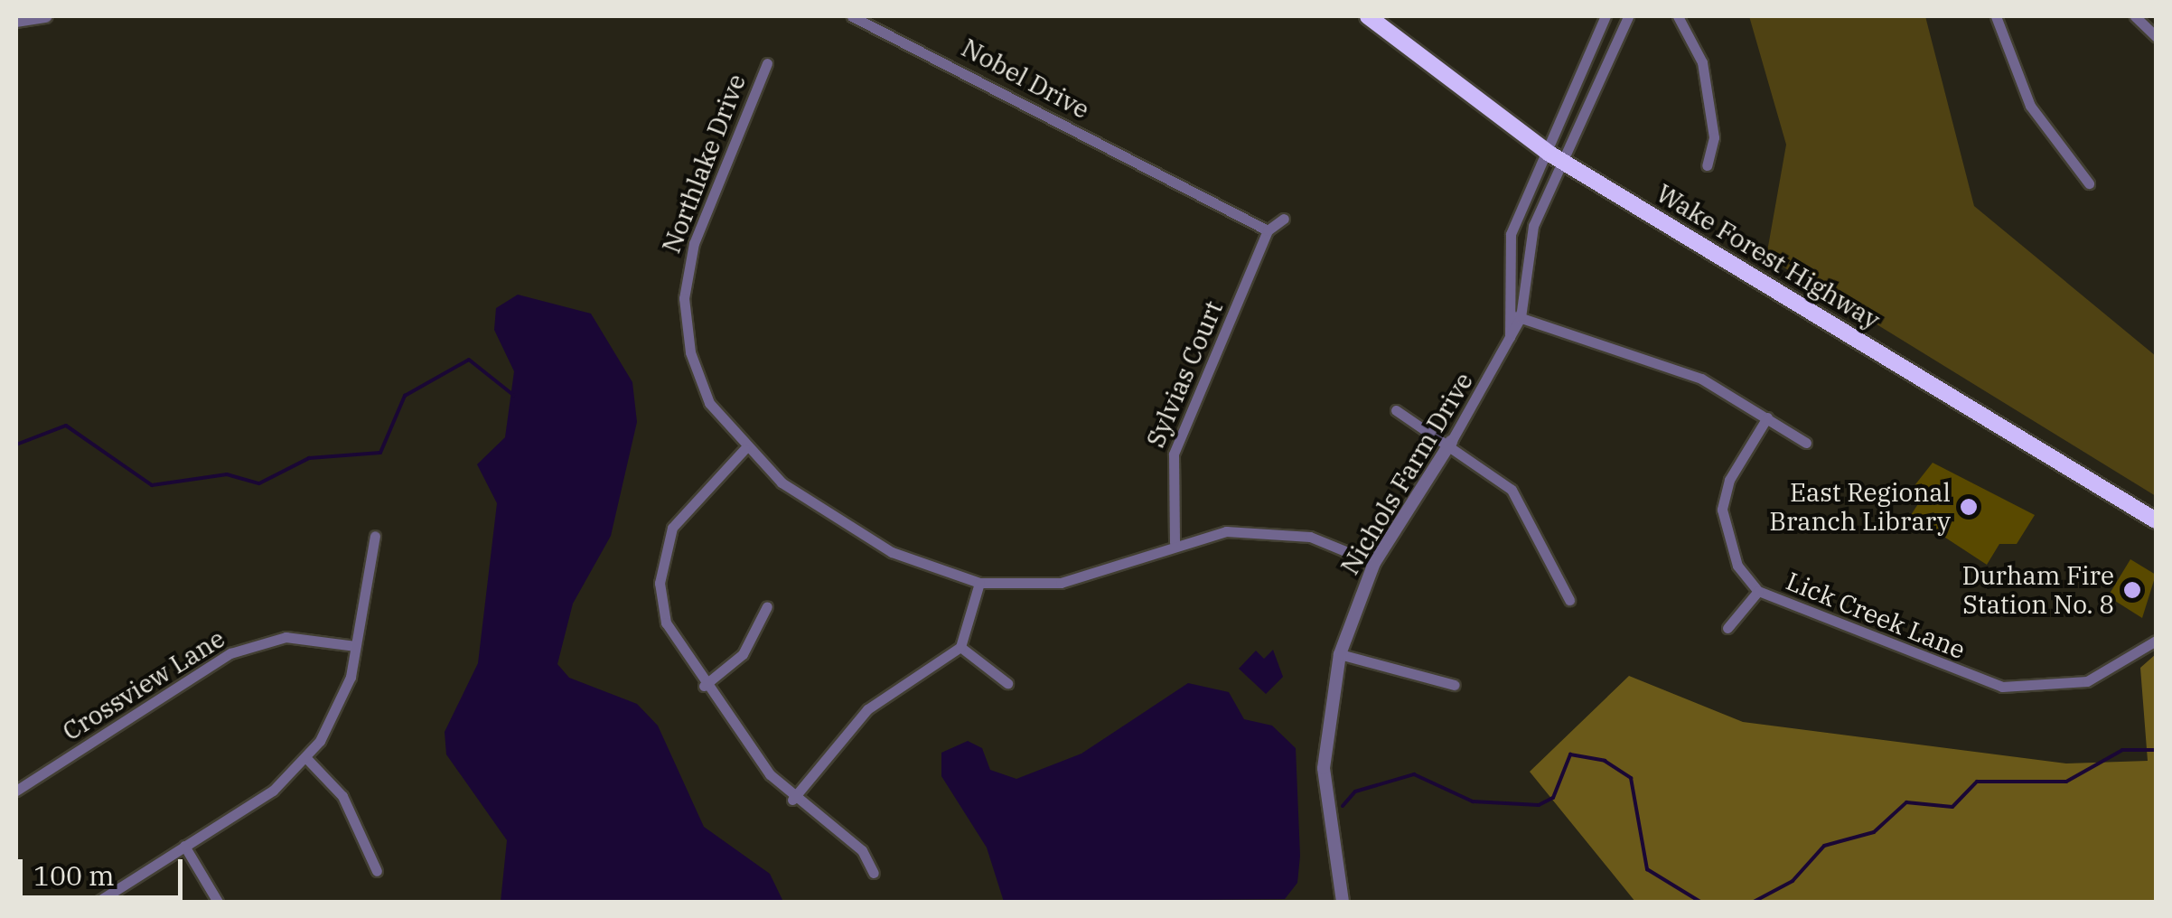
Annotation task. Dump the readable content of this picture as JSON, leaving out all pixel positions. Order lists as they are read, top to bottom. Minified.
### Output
{"streets":{"highway":["Wake Forest Highway"],"street":["Nobel Drive","Northlake Drive","Sylvias Court","Nichols Farm Drive","Lick Creek Lane","Crossview Lane"]},"crossings":[["Nobel Drive","Sylvias Court"],["Northlake Drive","Sylvias Court"],["Northlake Drive","Nichols Farm Drive"],["Wake Forest Highway","Nichols Farm Drive"]],"places":["East Regional Branch Library","Durham Fire Station No. 8"],"scale_bar":"100 m"}
